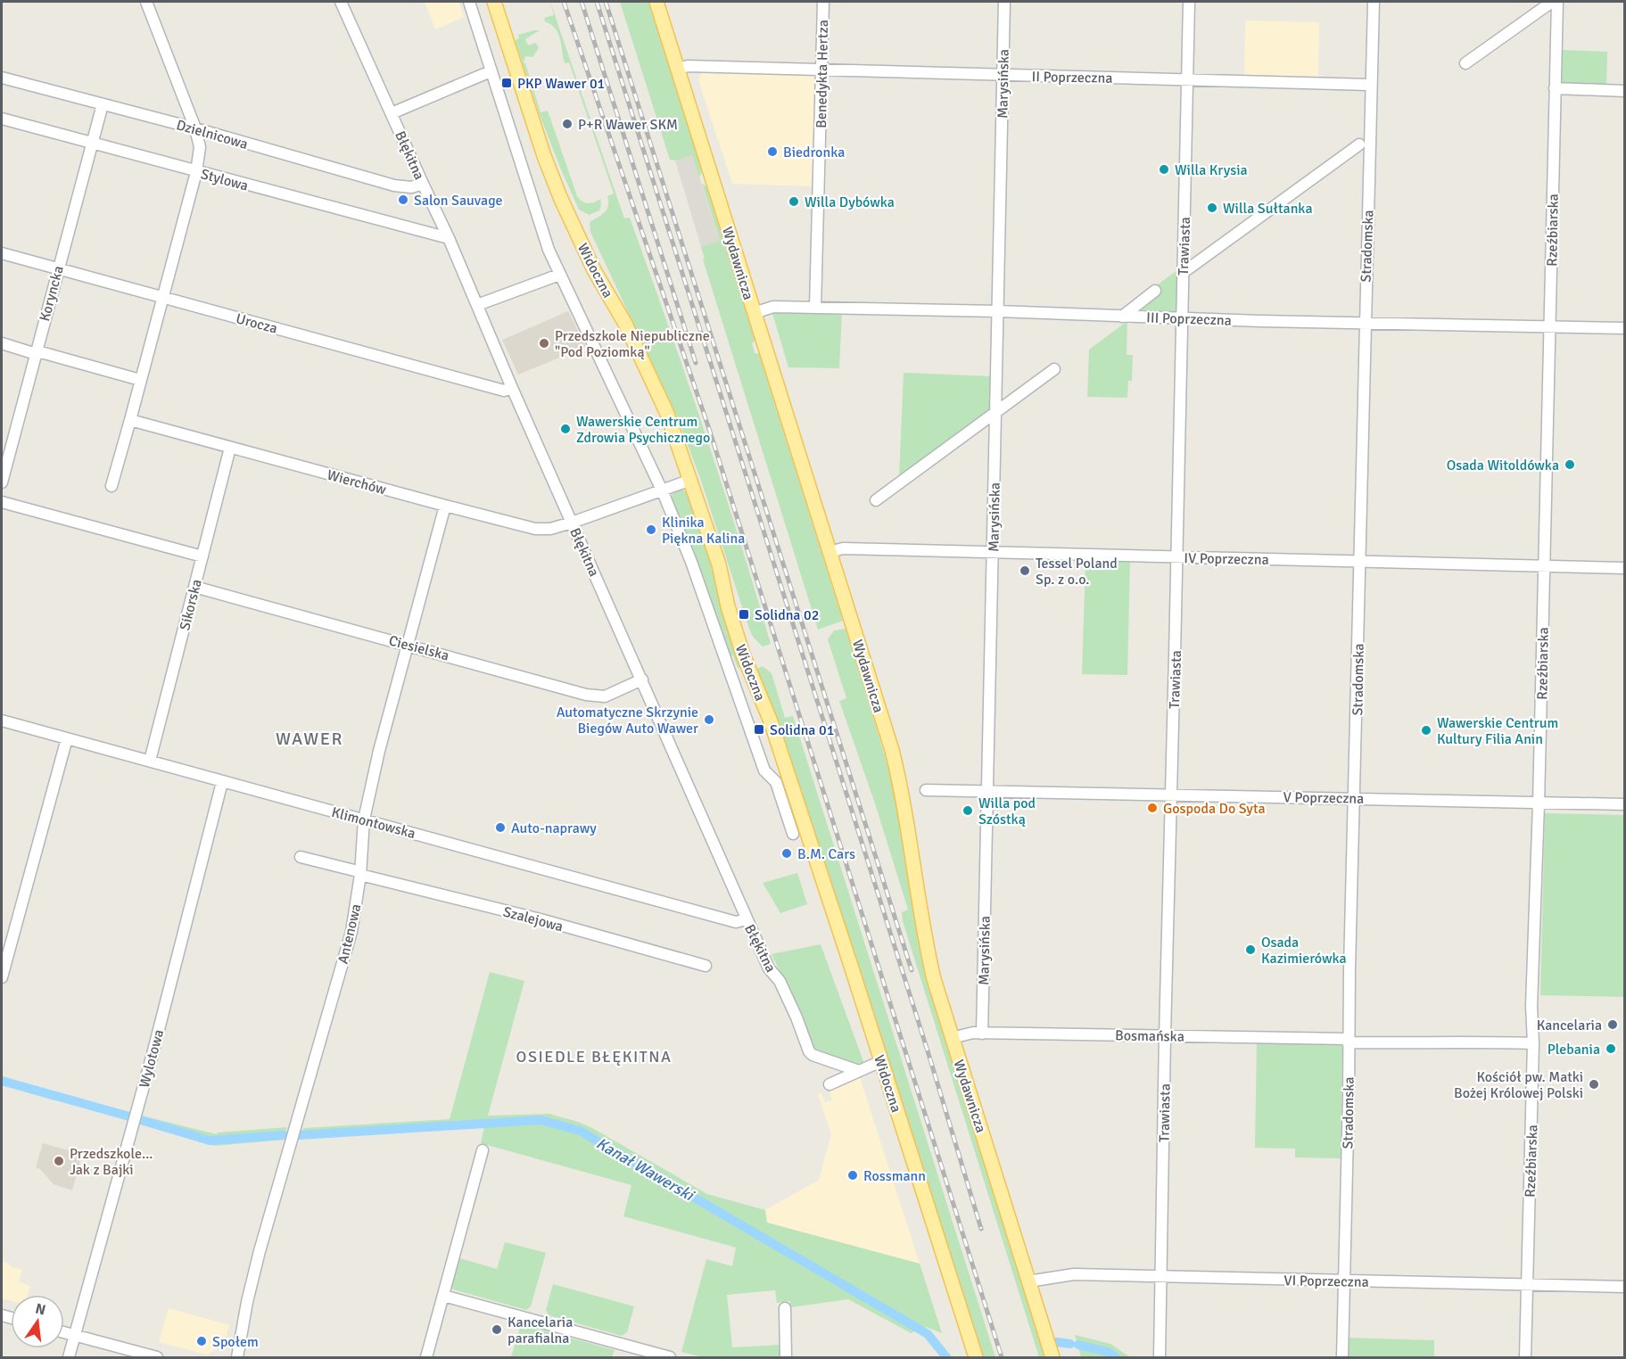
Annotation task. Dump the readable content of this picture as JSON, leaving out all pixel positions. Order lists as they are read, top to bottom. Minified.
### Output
{"streets":{"main road":["Wydawnicza","Widoczna"],"street":["Benedykta Hertza","II Poprzeczna","Marysińska","Dzielnicowa","Błękitna","Stylowa","Rzeźbiarska","Trawiasta","Stradomska","Koryncka","III Poprzeczna","Urocza","Wierchów","IV Poprzeczna","Sikorska","Ciesielska","V Poprzeczna","Klimontowska","Szalejowa","Antenowa","Bosmańska","Wylotowa","VI Poprzeczna"]},"crossings":[["Benedykta Hertza","II Poprzeczna"],["Benedykta Hertza","III Poprzeczna"],["II Poprzeczna","Marysińska"],["II Poprzeczna","Trawiasta"],["II Poprzeczna","Stradomska"],["II Poprzeczna","Wydawnicza"],["Marysińska","III Poprzeczna"],["Marysińska","IV Poprzeczna"],["Marysińska","V Poprzeczna"],["Marysińska","Bosmańska"],["Dzielnicowa","Błękitna"],["Dzielnicowa","Koryncka"],["Błękitna","Stylowa"],["Błękitna","Urocza"],["Błękitna","Wierchów"],["Błękitna","Ciesielska"],["Błękitna","Klimontowska"],["Stylowa","Koryncka"],["Rzeźbiarska","III Poprzeczna"],["Rzeźbiarska","IV Poprzeczna"],["Rzeźbiarska","V Poprzeczna"],["Rzeźbiarska","Bosmańska"],["Rzeźbiarska","VI Poprzeczna"],["Trawiasta","III Poprzeczna"],["Trawiasta","IV Poprzeczna"],["Trawiasta","V Poprzeczna"],["Trawiasta","Bosmańska"],["Trawiasta","VI Poprzeczna"],["Stradomska","III Poprzeczna"],["Stradomska","IV Poprzeczna"],["Stradomska","V Poprzeczna"],["Stradomska","Bosmańska"],["Stradomska","VI Poprzeczna"],["Wydawnicza","III Poprzeczna"],["Wydawnicza","IV Poprzeczna"],["Wydawnicza","Bosmańska"],["Wydawnicza","VI Poprzeczna"],["Widoczna","Wierchów"],["Koryncka","Urocza"],["Wierchów","Sikorska"],["Wierchów","Antenowa"],["Sikorska","Ciesielska"],["Sikorska","Klimontowska"],["Ciesielska","Antenowa"],["Klimontowska","Antenowa"],["Klimontowska","Wylotowa"],["Szalejowa","Antenowa"]],"districts":["WAWER","OSIEDLE BŁĘKITNA"],"water":["Kanał Wawerski"],"places":{"transit":["PKP Wawer 01","Solidna 02","Solidna 01"],"other":["P+R Wawer SKM","Biedronka","Willa Krysia","Salon Sauvage","Willa Dybówka","Willa Sułtanka","Przedszkole Niepubliczne \"Pod Poziomką\"","Wawerskie Centrum Zdrowia Psychicznego","Osada Witoldówka","Klinika Piękna Kalina","Tessel Poland Sp. z o.o.","Automatyczne Skrzynie Biegów Auto Wawer","Wawerskie Centrum Kultury Filia Anin","Gospoda Do Syta","Willa pod Szóstką","Auto-naprawy","B.M. Cars","Osada Kazimierówka","Kancelaria","Plebania","Kościół pw. Matki Bożej Królowej Polski","Przedszkole... Jak z Bajki","Rossmann","Kancelaria parafialna","Społem"]},"north":"top"}
